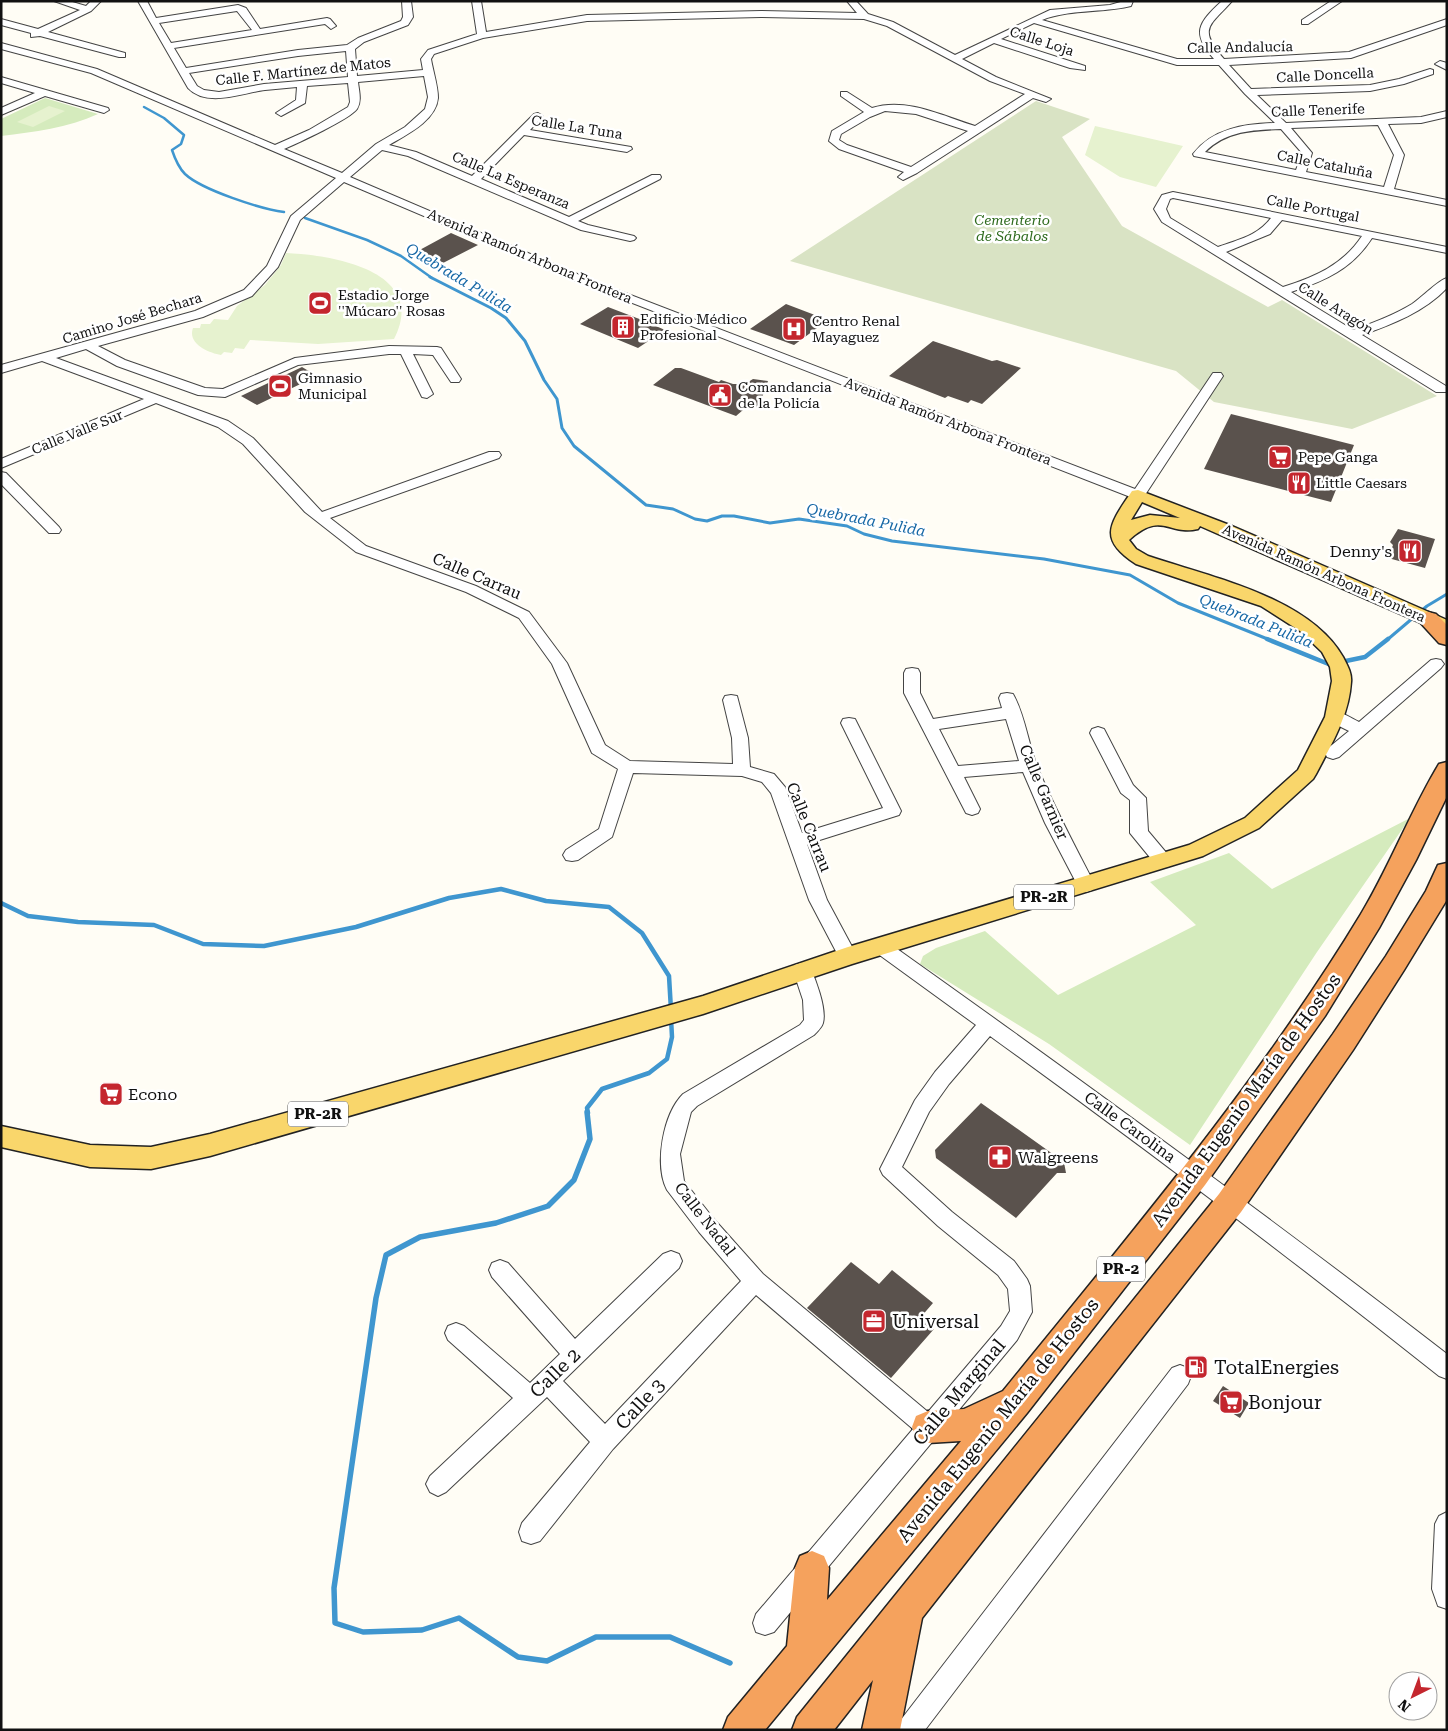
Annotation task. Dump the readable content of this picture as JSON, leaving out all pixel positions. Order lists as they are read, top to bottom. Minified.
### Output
{"streets":{"highway":["Avenida Eugenio María de Hostos","PR-2"],"main road":["Avenida Ramón Arbona Frontera","PR-2R"],"street":["Calle Loja","Calle Andalucía","Calle F. Martínez de Matos","Calle Doncella","Calle Tenerife","Calle La Tuna","Calle Cataluña","Calle La Esperanza","Calle Portugal","Calle Aragón","Camino José Bechara","Calle Valle Sur","Calle Carrau","Calle Garnier","Calle Carolina","Calle Nadal","Calle 2","Calle Marginal","Calle 3"]},"crossings":[["Calle F. Martínez de Matos","Camino José Bechara"],["Calle Tenerife","Calle Cataluña"],["Calle La Esperanza","Camino José Bechara"],["Calle Portugal","Calle Aragón"],["Avenida Ramón Arbona Frontera","Camino José Bechara"],["Camino José Bechara","Calle Carrau"],["Calle Valle Sur","Calle Carrau"],["Calle Carrau","PR-2R"],["Calle Garnier","PR-2R"],["PR-2R","Calle Carolina"],["PR-2R","Calle Nadal"],["Avenida Eugenio María de Hostos","Calle Carolina"],["Calle Carolina","PR-2"],["Calle Carolina","Calle Marginal"],["Calle Nadal","Calle Marginal"],["Calle Nadal","Calle 3"]],"water":["Quebrada Pulida"],"parks":["Cementerio de Sábalos"],"places":{"sports":["Estadio Jorge ''Múcaro'' Rosas","Gimnasio Municipal"],"building":["Edificio Médico Profesional"],"hospital":["Centro Renal Mayaguez"],"public building":["Comandancia de la Policía"],"supermarket":["Pepe Ganga","Econo","Bonjour"],"restaurant":["Little Caesars","Denny's"],"pharmacy":["Walgreens"],"office":["Universal"],"fuel station":["TotalEnergies"]},"north":"bottom left"}
